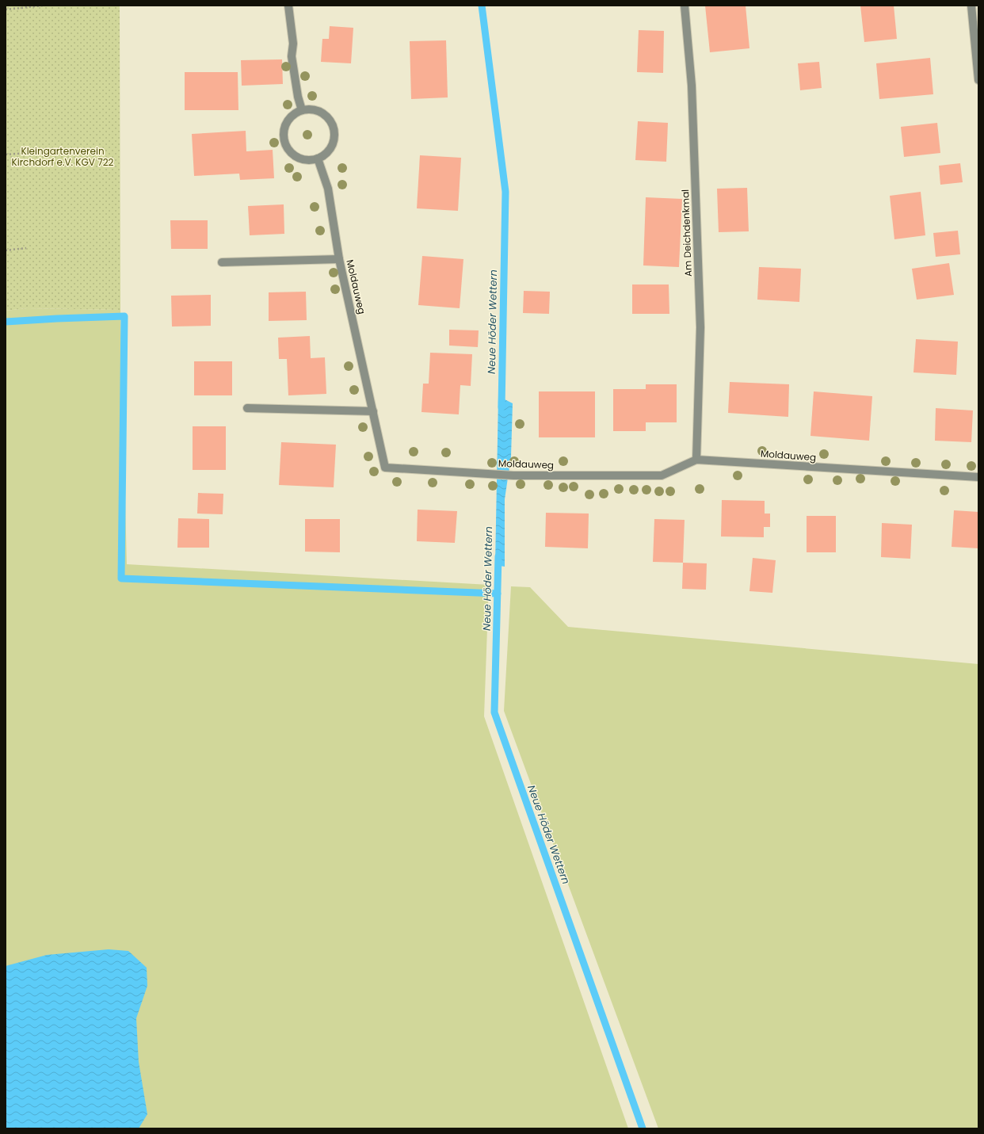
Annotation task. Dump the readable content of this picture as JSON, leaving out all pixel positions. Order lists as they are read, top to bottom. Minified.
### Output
{"streets":{"street":["Am Deichdenkmal","Moldauweg"]},"crossings":[["Am Deichdenkmal","Moldauweg"]],"water":["Neue Höder Wettern"],"parks":["Kleingartenverein Kirchdorf e.V. KGV 722"]}
